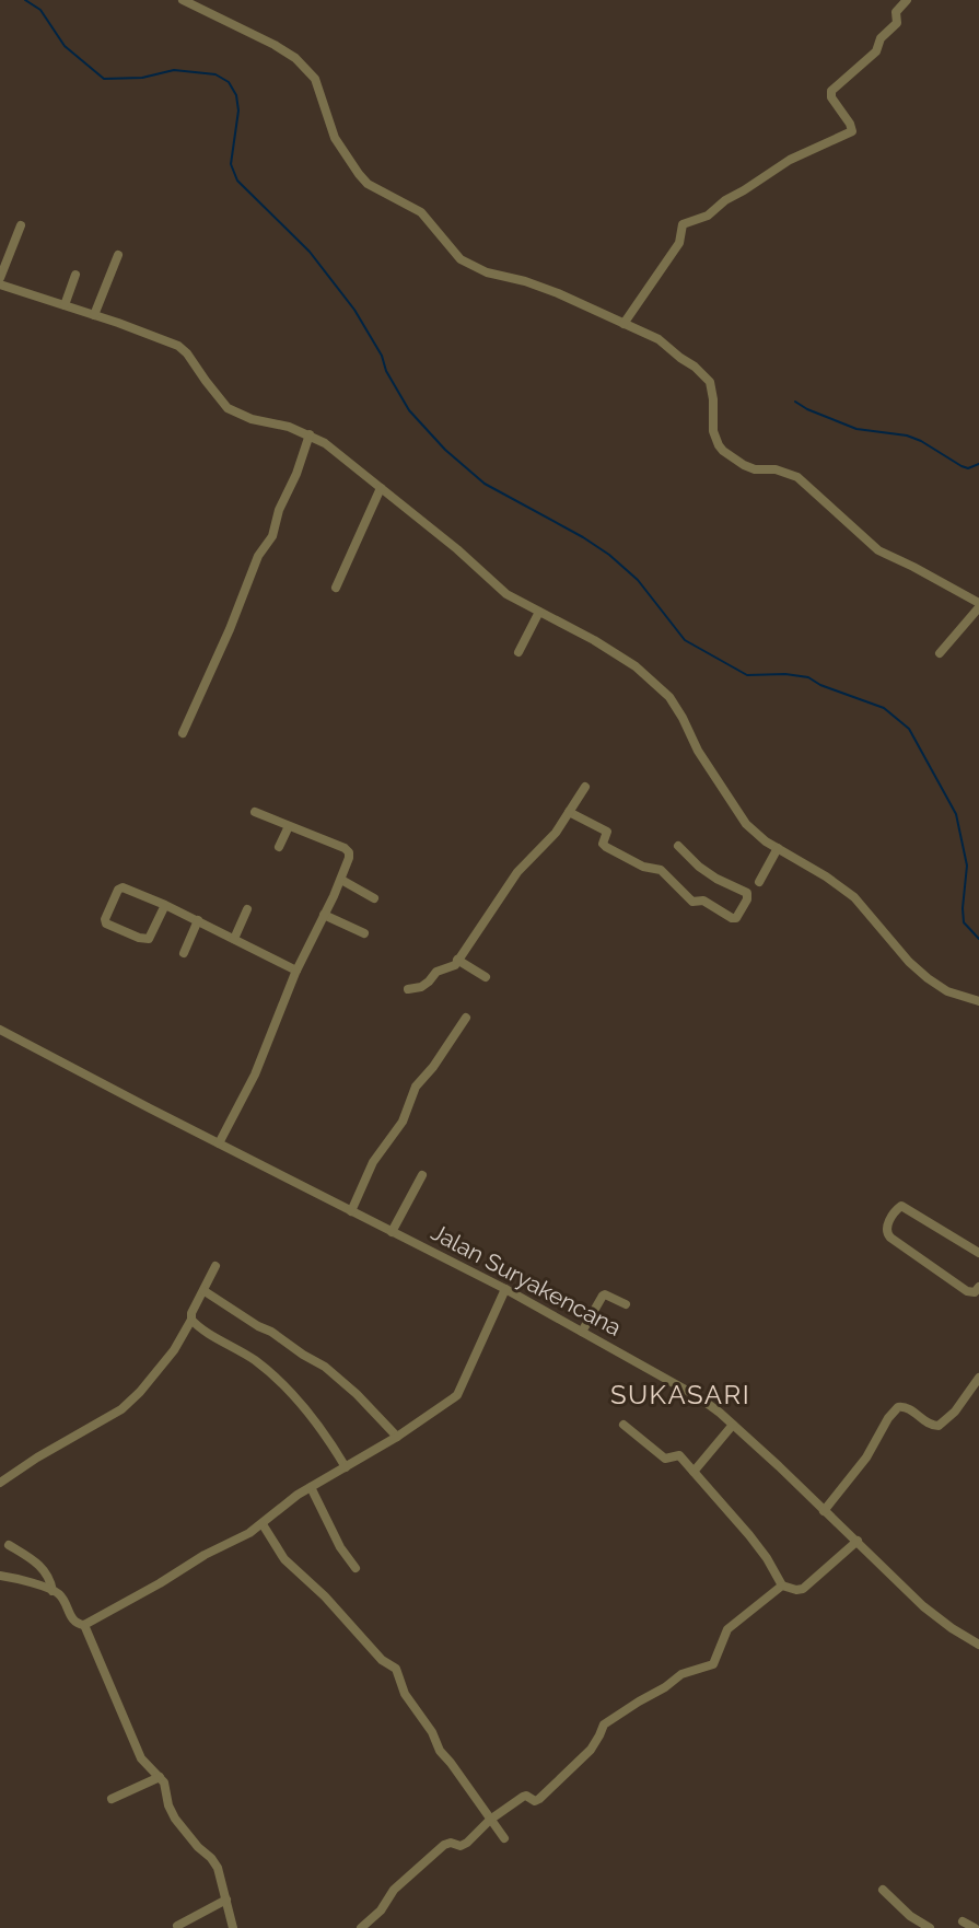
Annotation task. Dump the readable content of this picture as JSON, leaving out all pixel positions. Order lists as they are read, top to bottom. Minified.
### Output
{"streets":{"street":["Jalan Suryakencana"]},"districts":["SUKASARI"]}
